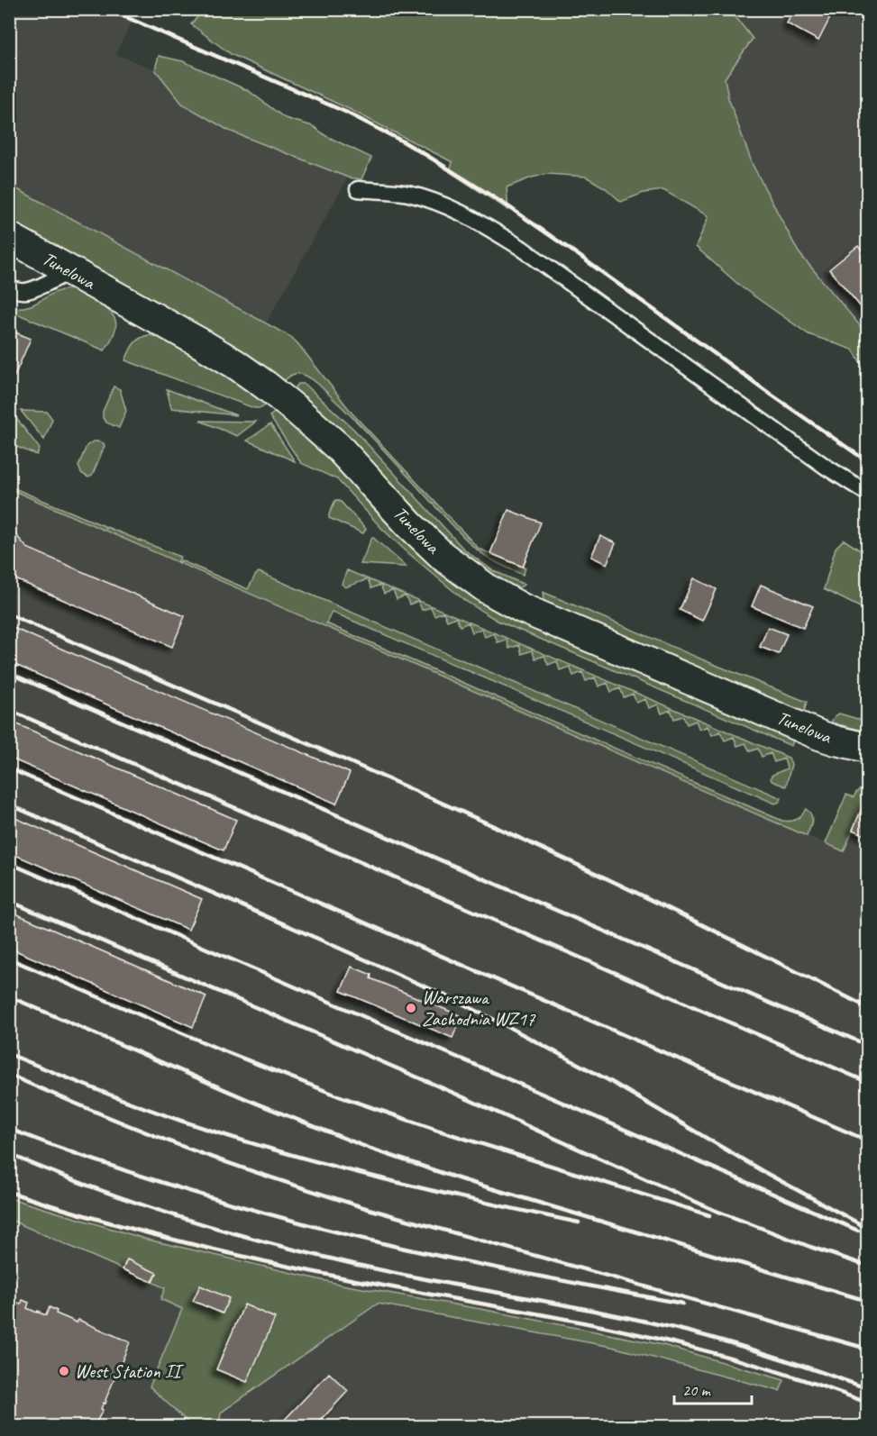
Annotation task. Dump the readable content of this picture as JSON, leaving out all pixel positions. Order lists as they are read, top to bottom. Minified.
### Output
{"streets":{"street":["Tunelowa"]},"places":["Warszawa Zachodnia WZ17","West Station II"],"scale_bar":"20 m"}
